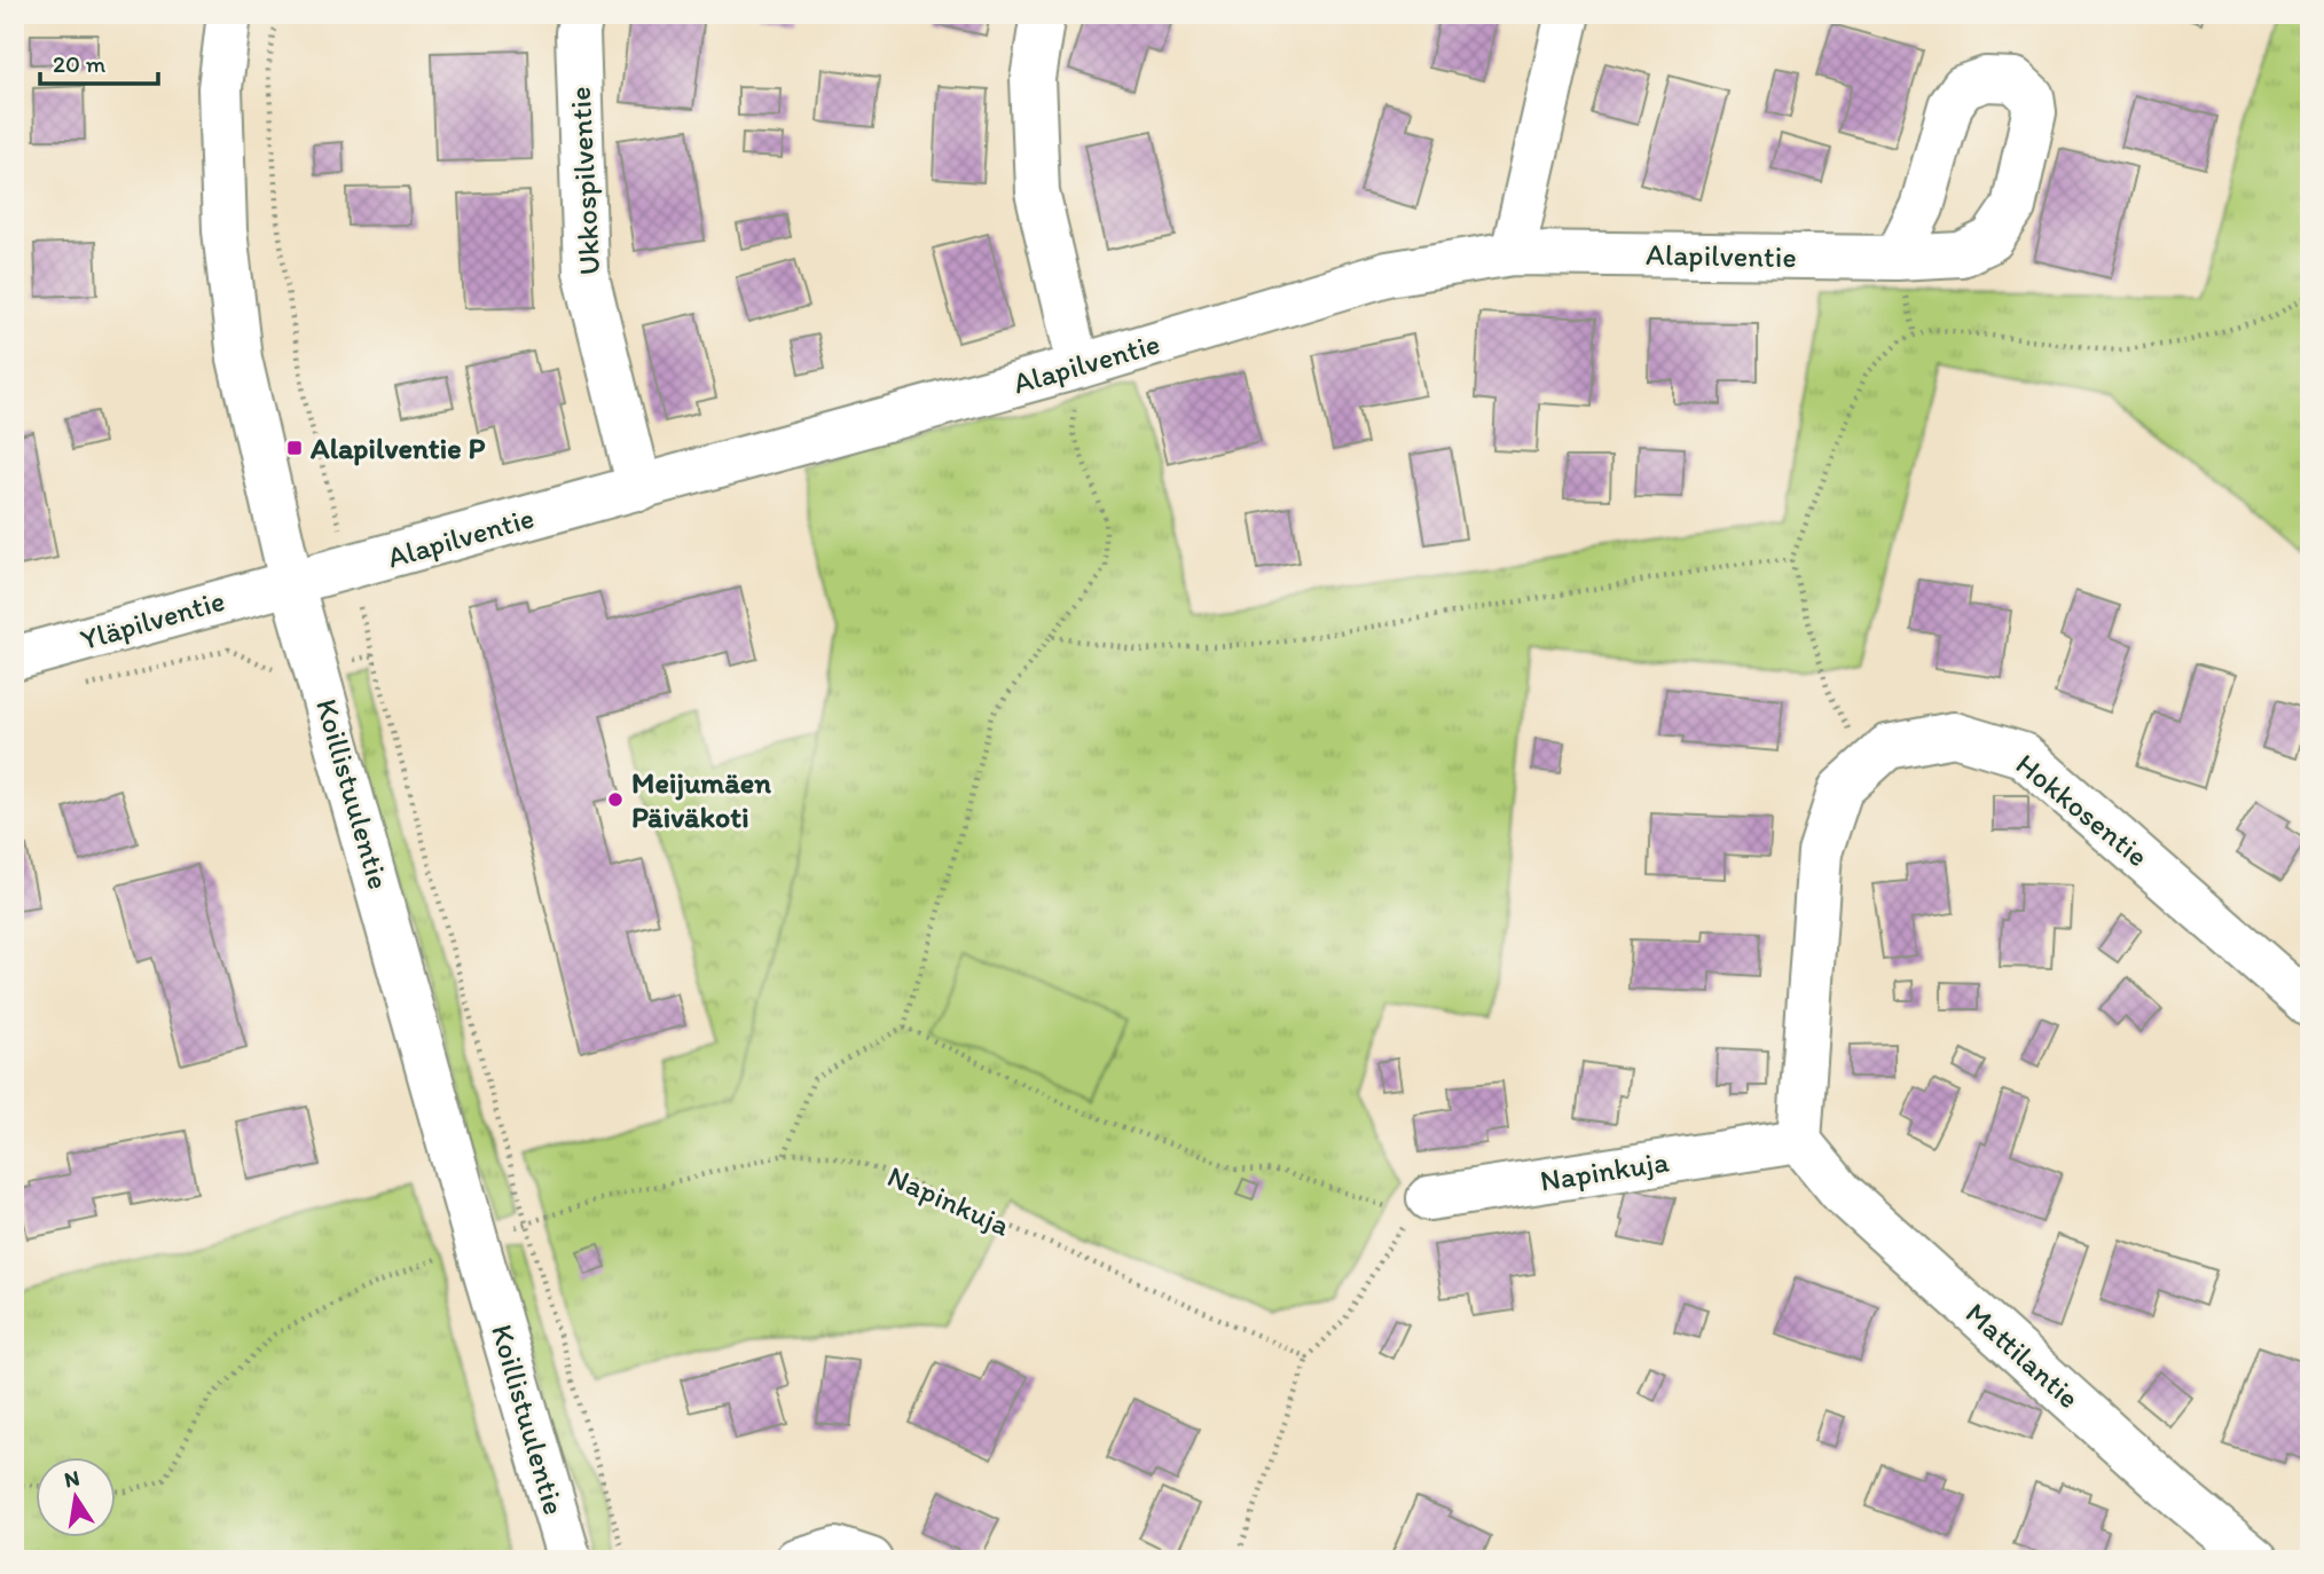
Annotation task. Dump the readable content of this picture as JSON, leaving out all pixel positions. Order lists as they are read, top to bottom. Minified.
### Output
{"streets":{"street":["Ukkospilventie","Alapilventie","Yläpilventie","Koillistuulentie","Hokkosentie","Napinkuja","Mattilantie"]},"crossings":[["Ukkospilventie","Alapilventie"],["Alapilventie","Yläpilventie"],["Alapilventie","Koillistuulentie"],["Yläpilventie","Koillistuulentie"],["Koillistuulentie","Napinkuja"],["Hokkosentie","Napinkuja"],["Hokkosentie","Mattilantie"],["Napinkuja","Mattilantie"]],"places":{"transit":["Alapilventie P"],"other":["Meijumäen Päiväkoti"]},"scale_bar":"20 m","north":"top"}
